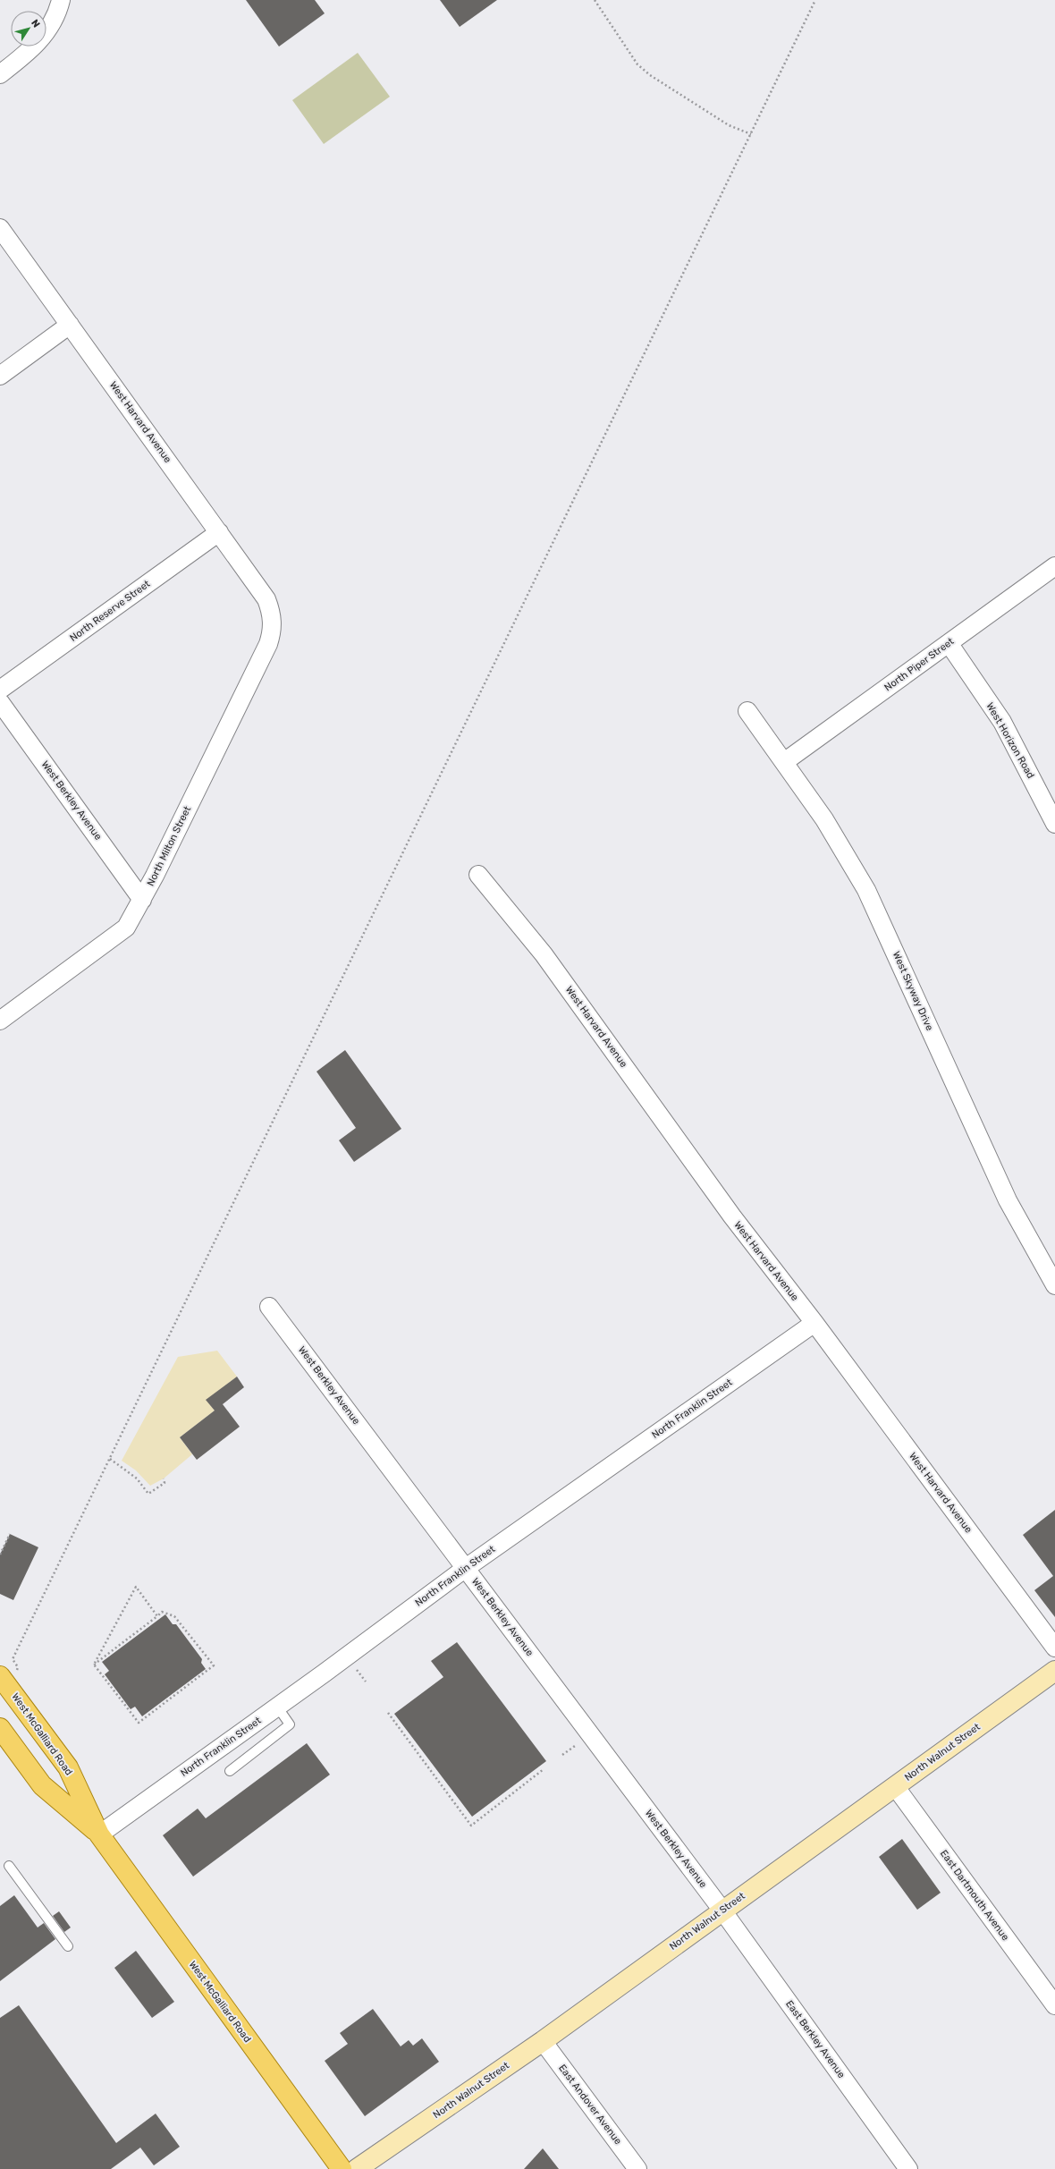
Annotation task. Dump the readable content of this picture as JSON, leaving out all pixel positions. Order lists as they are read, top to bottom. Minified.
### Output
{"streets":{"main road":["West McGalliard Road","North Walnut Street"],"street":["West Harvard Avenue","North Reserve Street","North Piper Street","West Horizon Road","West Berkley Avenue","North Milton Street","West Skyway Drive","North Franklin Street","East Dartmouth Avenue","East Berkley Avenue","East Andover Avenue"]},"crossings":[["West Harvard Avenue","North Reserve Street"],["West Harvard Avenue","North Milton Street"],["West Harvard Avenue","North Franklin Street"],["North Piper Street","West Horizon Road"],["North Piper Street","West Skyway Drive"],["West Berkley Avenue","North Milton Street"],["West Berkley Avenue","North Franklin Street"],["West Berkley Avenue","North Walnut Street"],["West Berkley Avenue","East Berkley Avenue"],["North Franklin Street","West McGalliard Road"],["North Walnut Street","East Dartmouth Avenue"],["North Walnut Street","East Berkley Avenue"],["North Walnut Street","East Andover Avenue"]],"north":"top right"}
